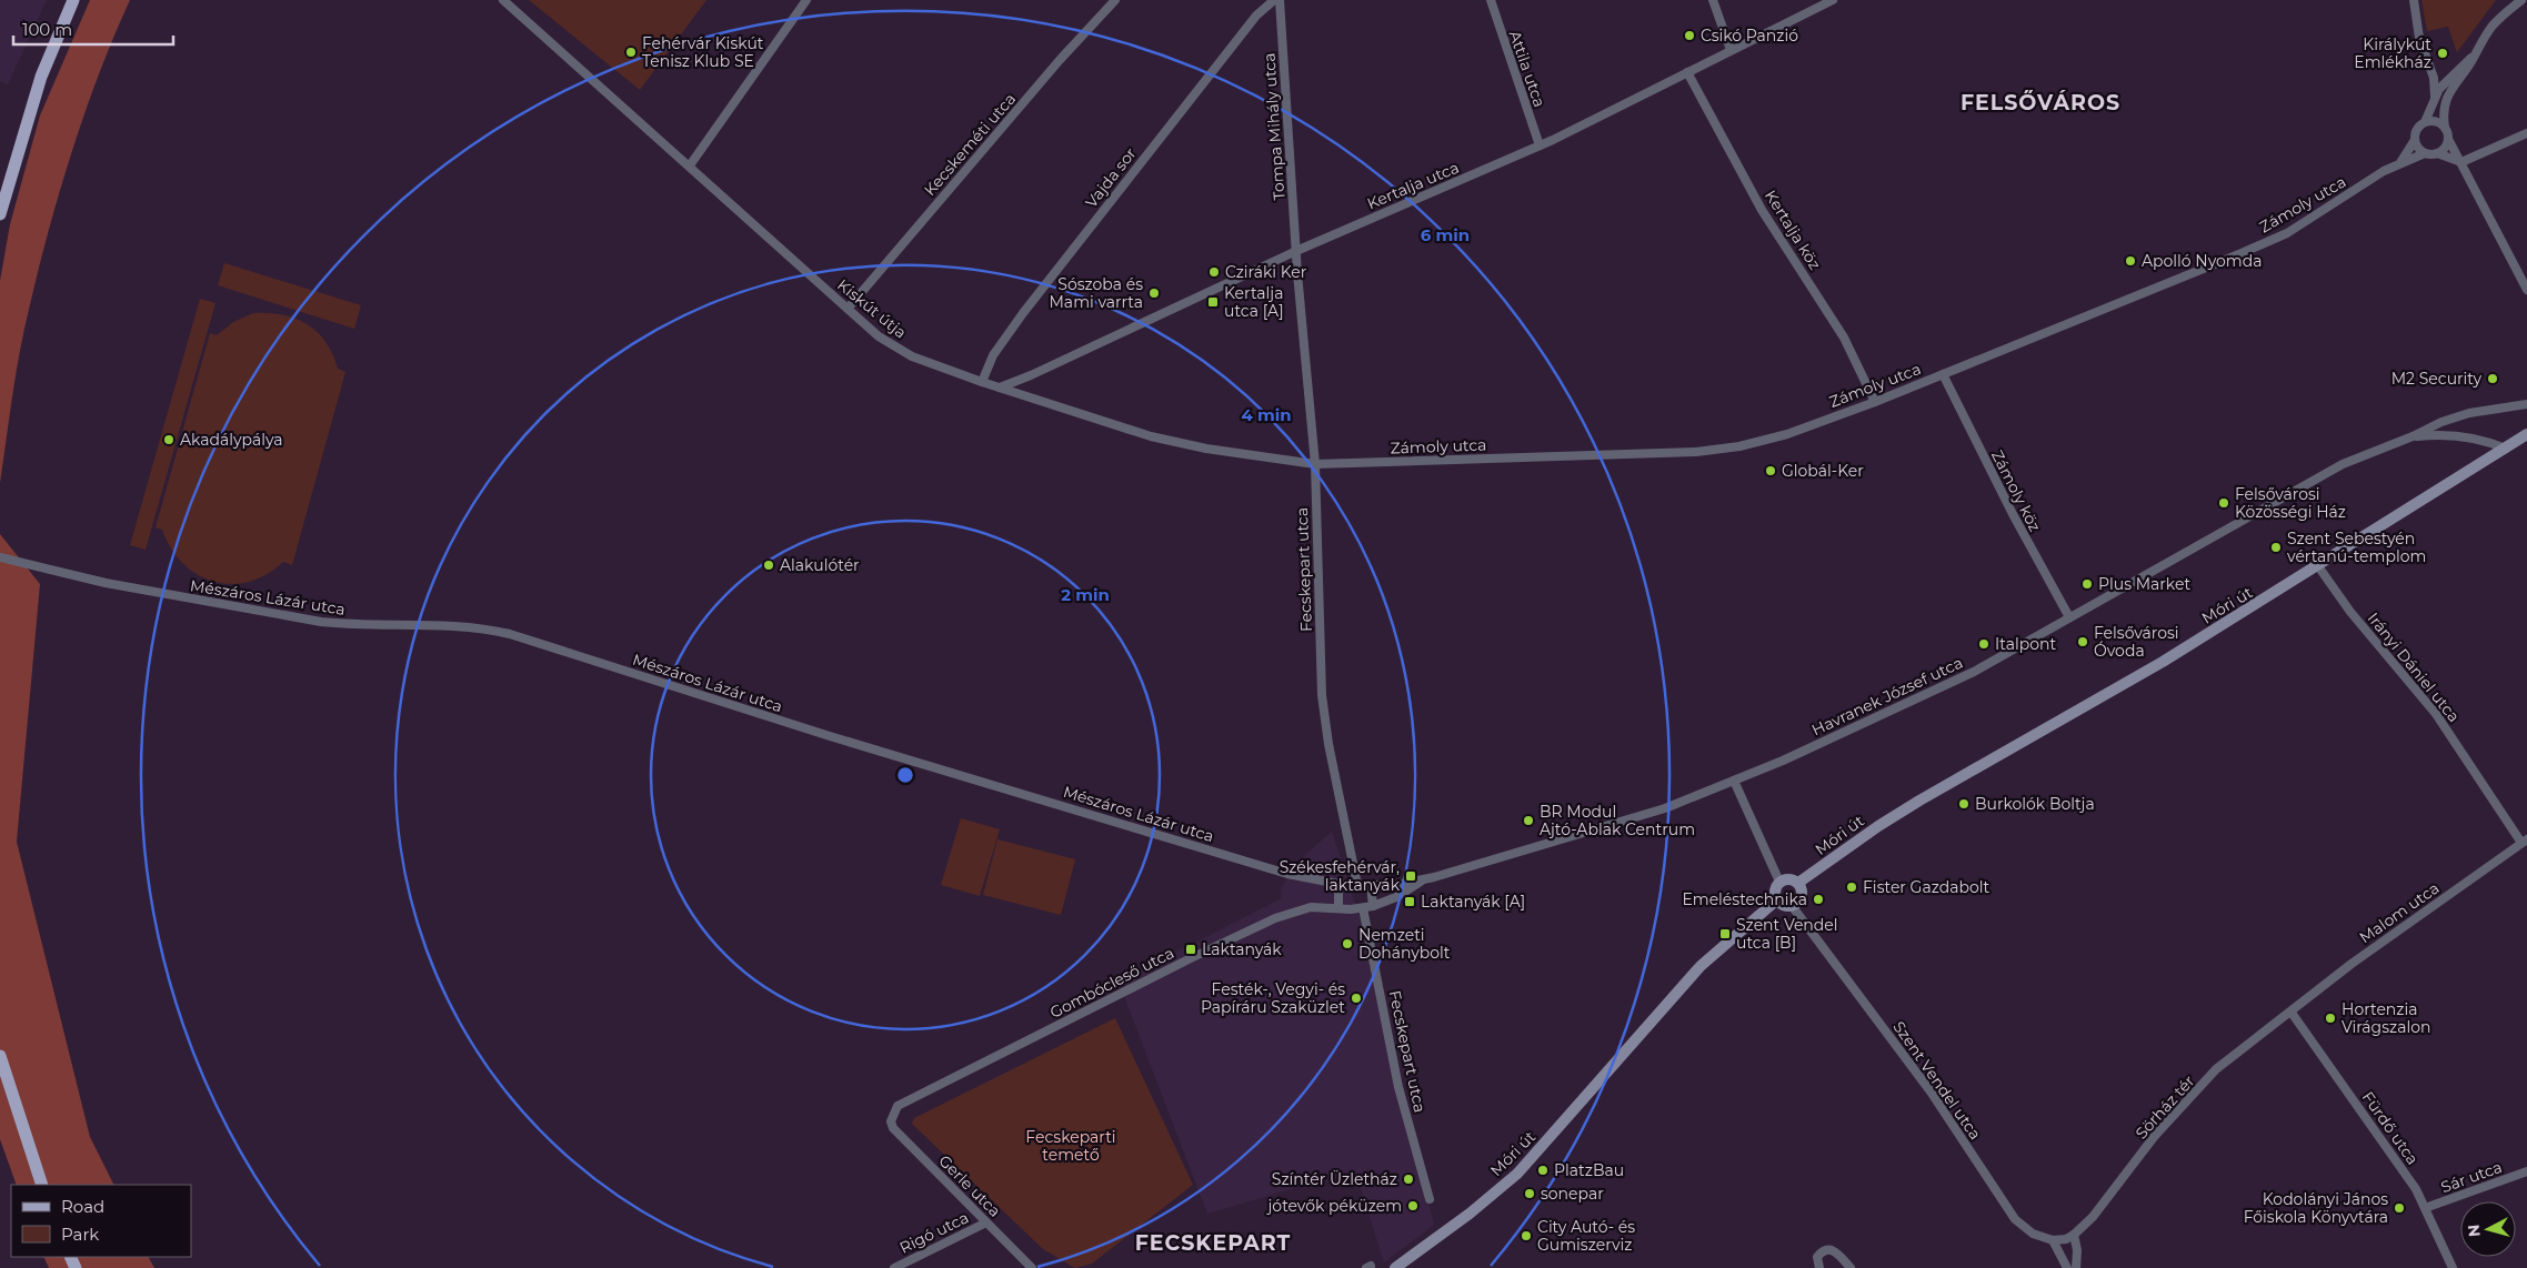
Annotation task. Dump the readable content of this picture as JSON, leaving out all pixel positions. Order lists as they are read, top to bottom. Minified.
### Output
{"streets":{"main road":["Móri út"],"street":["Attila utca","Tompa Mihály utca","Kecskeméti utca","Vajda sor","Kertalja utca","Zámoly utca","Kertalja köz","Kiskút útja","Zámoly köz","Fecskepart utca","Mészáros Lázár utca","Irányi Dániel utca","Havranek József utca","Malom utca","Gombócleső utca","Szent Vendel utca","Sörház tér","Fürdő utca","Sár utca","Gerle utca","Rigó utca"]},"crossings":[["Attila utca","Kertalja utca"],["Tompa Mihály utca","Kertalja utca"],["Tompa Mihály utca","Fecskepart utca"],["Kecskeméti utca","Kiskút útja"],["Vajda sor","Kiskút útja"],["Kertalja utca","Kertalja köz"],["Kertalja utca","Kiskút útja"],["Kertalja utca","Fecskepart utca"],["Zámoly utca","Kertalja köz"],["Zámoly utca","Kiskút útja"],["Zámoly utca","Zámoly köz"],["Zámoly utca","Fecskepart utca"],["Kiskút útja","Fecskepart utca"],["Zámoly köz","Havranek József utca"],["Fecskepart utca","Havranek József utca"],["Fecskepart utca","Gombócleső utca"],["Mészáros Lázár utca","Havranek József utca"],["Móri út","Irányi Dániel utca"],["Móri út","Szent Vendel utca"],["Irányi Dániel utca","Malom utca"],["Havranek József utca","Gombócleső utca"],["Malom utca","Sörház tér"],["Malom utca","Fürdő utca"],["Gombócleső utca","Gerle utca"],["Sörház tér","Fürdő utca"],["Fürdő utca","Sár utca"],["Gerle utca","Rigó utca"]],"districts":["FELSŐVÁROS","FECSKEPART"],"parks":["Fecskeparti temető"],"places":{"other":["Csikó Panzió","Fehérvár Kiskút Tenisz Klub SE","Királykút Emlékház","Apolló Nyomda","Cziráki Ker","Sószoba és Mami varrta","M2 Security","Akadálypálya","Globál-Ker","Felsővárosi Közösségi Ház","Szent Sebestyén vértanú-templom","Alakulótér","Plus Market","Felsővárosi Óvoda","Italpont","Burkolók Boltja","BR Modul Ajtó-Ablak Centrum","Fister Gazdabolt","Emeléstechnika","Nemzeti Dohánybolt","Festék-, Vegyi- és Papíráru Szaküzlet","Hortenzia Virágszalon","PlatzBau","Színtér Üzletház","sonepar","jótevők péküzem","Kodolányi János Főiskola Könyvtára","City Autó- és Gumiszerviz"],"transit":["Kertalja utca [A]","Székesfehérvár, laktanyák","Laktanyák [A]","Szent Vendel utca [B]","Laktanyák"]},"legend":["Road","Park"],"scale_bar":"100 m","north":"left","rings":["6 min","4 min","2 min"]}
